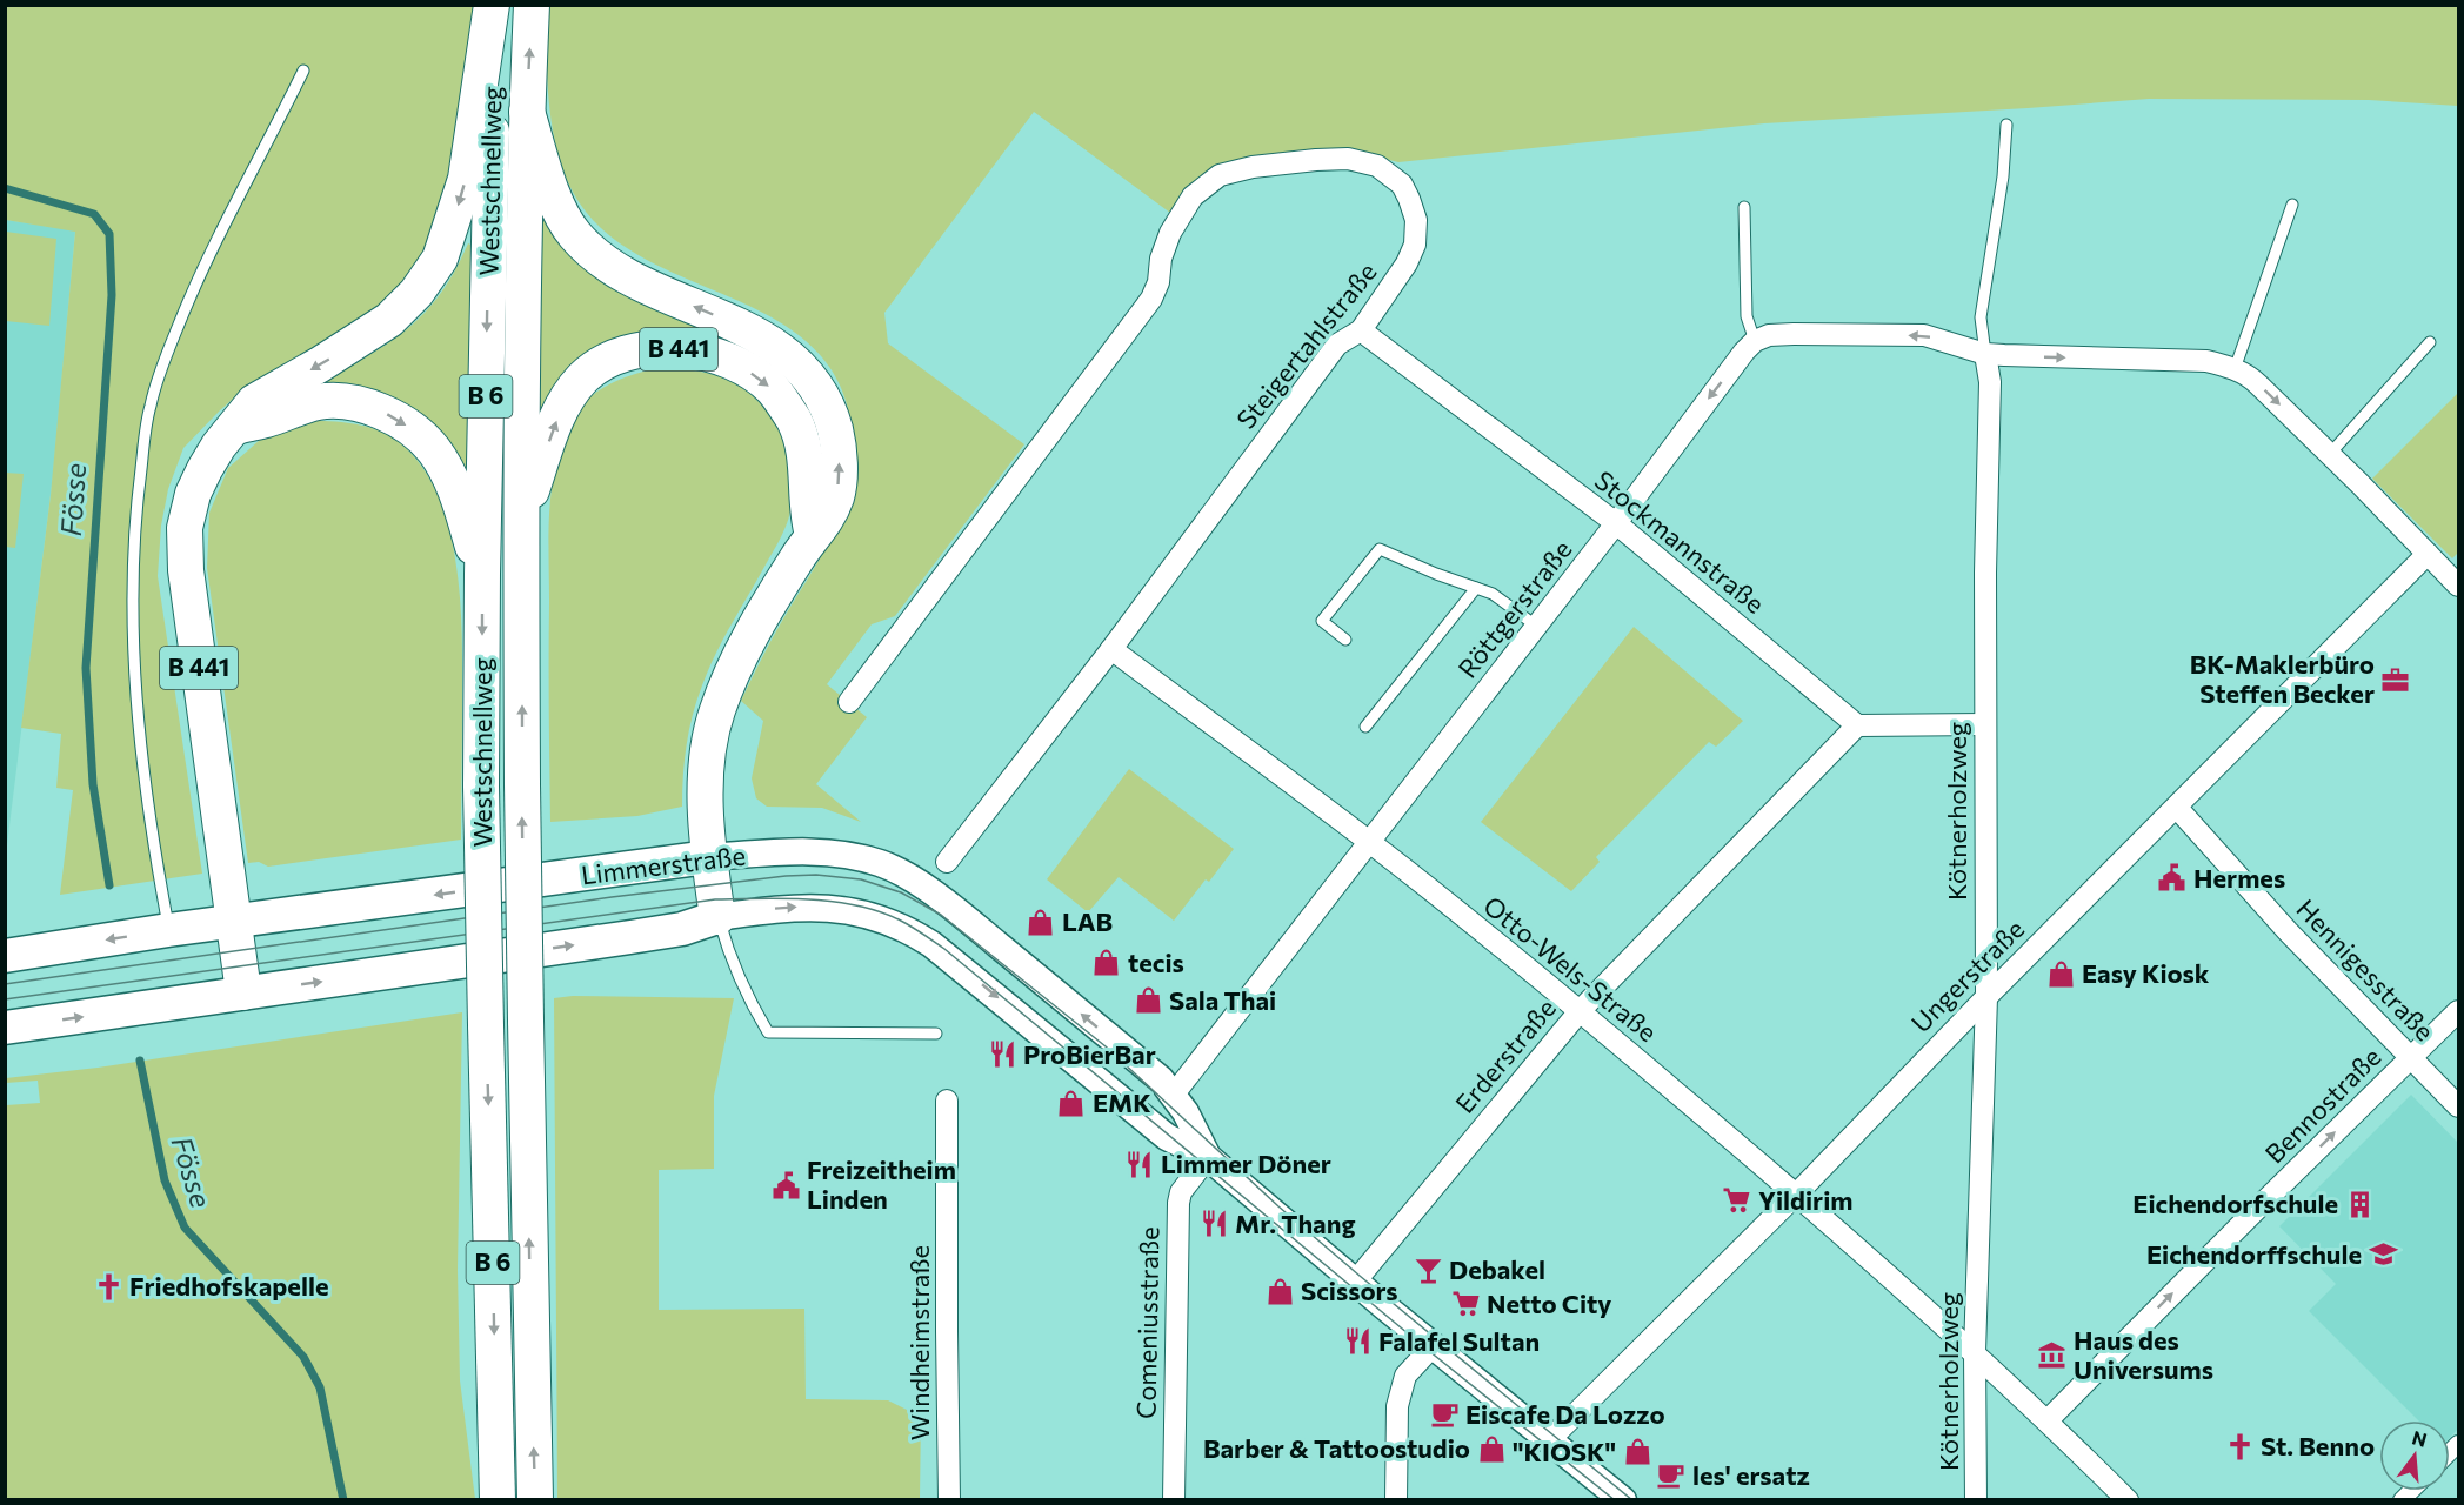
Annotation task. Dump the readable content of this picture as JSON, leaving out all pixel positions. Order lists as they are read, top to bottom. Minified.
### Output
{"streets":{"highway":["Westschnellweg","B 441","B 6"],"main road":["Limmerstraße"],"street":["Steigertahlstraße","Stockmannstraße","Röttgerstraße","Kötnerholzweg","Otto-Wels-Straße","Hennigesstraße","Ungerstraße","Erderstraße","Bennostraße","Comeniusstraße","Windheimstraße"]},"crossings":[["Westschnellweg","B 441"],["Steigertahlstraße","Stockmannstraße"],["Steigertahlstraße","Otto-Wels-Straße"],["B 441","Limmerstraße"],["Stockmannstraße","Röttgerstraße"],["Stockmannstraße","Erderstraße"],["Röttgerstraße","Limmerstraße"],["Röttgerstraße","Otto-Wels-Straße"],["Kötnerholzweg","Otto-Wels-Straße"],["Kötnerholzweg","Ungerstraße"],["Limmerstraße","Ungerstraße"],["Limmerstraße","Erderstraße"],["Limmerstraße","Comeniusstraße"],["Otto-Wels-Straße","Ungerstraße"],["Otto-Wels-Straße","Erderstraße"],["Otto-Wels-Straße","Bennostraße"],["Hennigesstraße","Ungerstraße"],["Hennigesstraße","Bennostraße"]],"one_way":["Bennostraße"],"water":["Fösse"],"places":{"office":["BK-Maklerbüro Steffen Becker"],"public building":["Hermes","Freizeitheim Linden"],"shop":["LAB","tecis","Easy Kiosk","Sala Thai","EMK","Scissors","Barber & Tattoostudio","\"KIOSK\""],"restaurant":["ProBierBar","Limmer Döner","Mr. Thang","Falafel Sultan"],"supermarket":["Yildirim","Netto City"],"building":["Eichendorfschule"],"school or university":["Eichendorffschule"],"bar":["Debakel"],"church":["Friedhofskapelle","St. Benno"],"museum":["Haus des Universums"],"cafe":["Eiscafe Da Lozzo","les' ersatz"]},"north":"top"}
